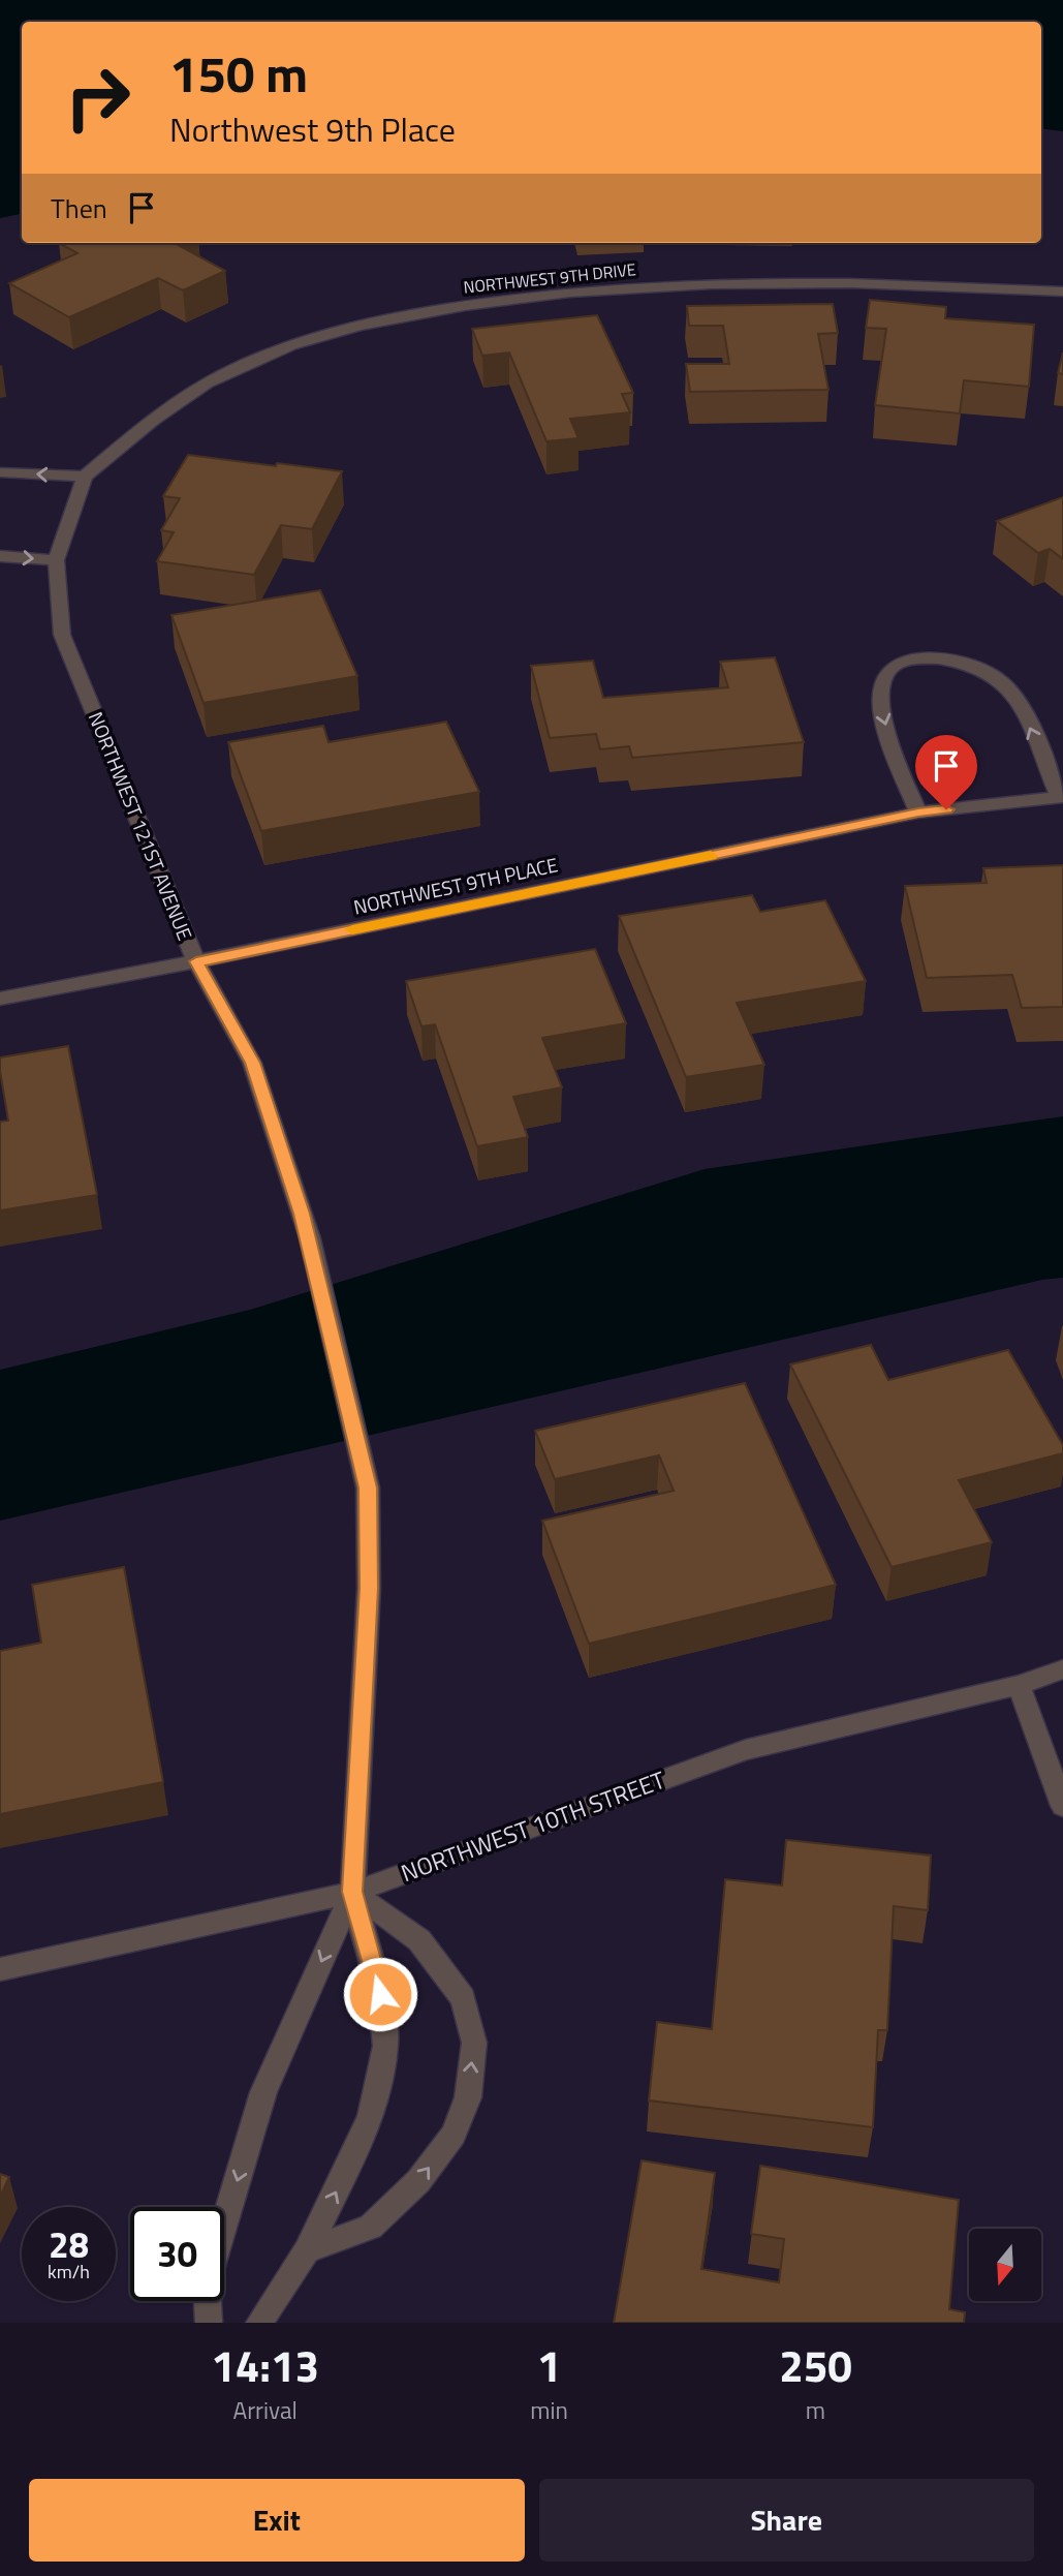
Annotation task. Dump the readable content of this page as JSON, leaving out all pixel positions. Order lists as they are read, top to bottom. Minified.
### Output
{"streets":{"street":["NORTHWEST 9TH DRIVE","NORTHWEST 121ST AVENUE","NORTHWEST 9TH PLACE","NORTHWEST 10TH STREET"]},"crossings":[["NORTHWEST 9TH DRIVE","NORTHWEST 121ST AVENUE"],["NORTHWEST 121ST AVENUE","NORTHWEST 9TH PLACE"],["NORTHWEST 121ST AVENUE","NORTHWEST 10TH STREET"]],"north":"bottom","page":{"turn":["150 m","Northwest 9th Place"],"then":"Then","speed":"28 km/h","limit":"30","eta":["14:13","Arrival","1","min","250","m"],"buttons":["Exit","Share"]}}
